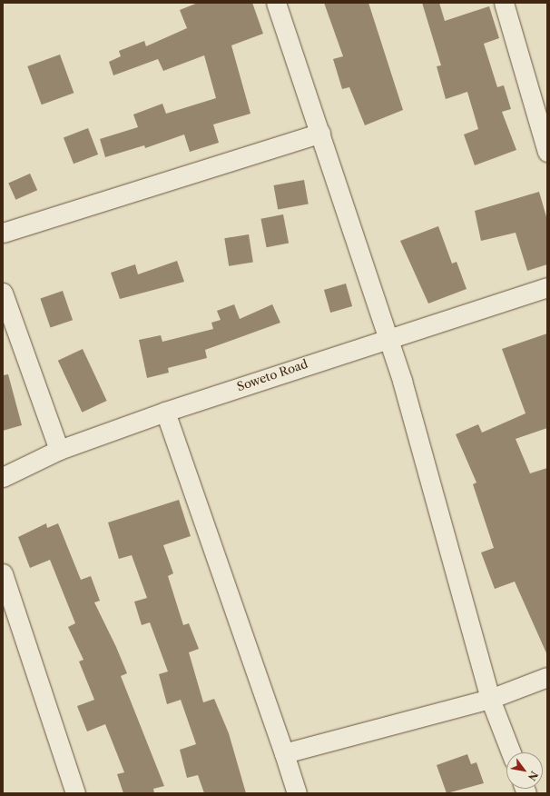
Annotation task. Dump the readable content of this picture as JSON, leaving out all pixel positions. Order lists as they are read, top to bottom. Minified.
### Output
{"streets":{"street":["Soweto Road"]},"north":"bottom right"}
